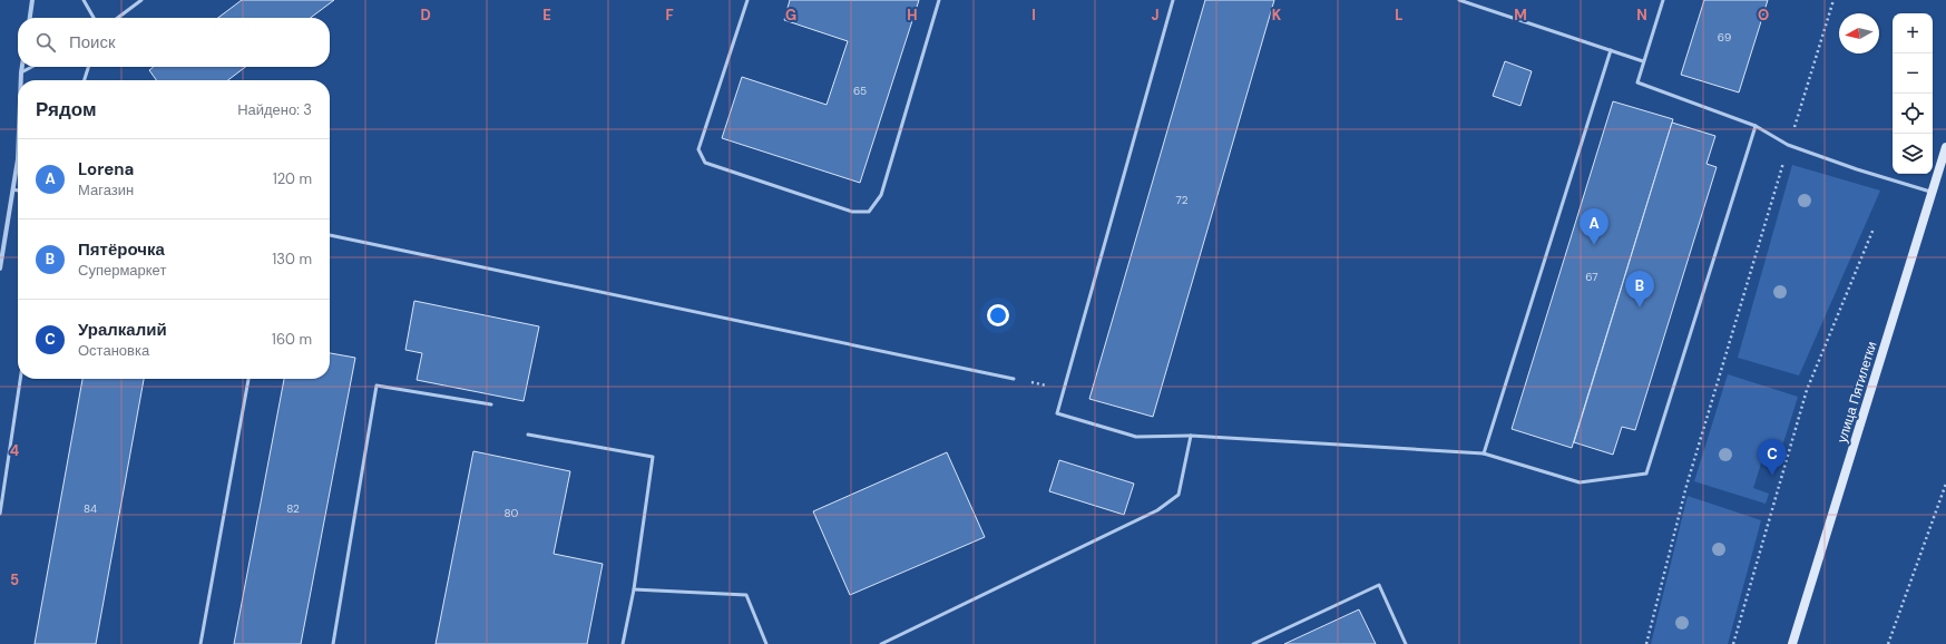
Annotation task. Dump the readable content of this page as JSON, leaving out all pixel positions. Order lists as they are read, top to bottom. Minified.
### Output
{"streets":{"main road":["улица Пятилетки"]},"house_numbers":["69","65","72","67","84","82","80"],"north":"left","page":{"map_buttons":["+","−"],"search":"Поиск","heading":["Рядом","Найдено: 3"],"list":[{"mark":"A","name":"Lorena","note":"Магазин","value":"120 m"},{"mark":"B","name":"Пятёрочка","note":"Супермаркет","value":"130 m"},{"mark":"C","name":"Уралкалий","note":"Остановка","value":"160 m"}],"pins":["A","B","C"]},"grid":{"columns":["D","E","F","G","H","I","J","K","L","M","N","O"],"rows":["4","5"]}}
